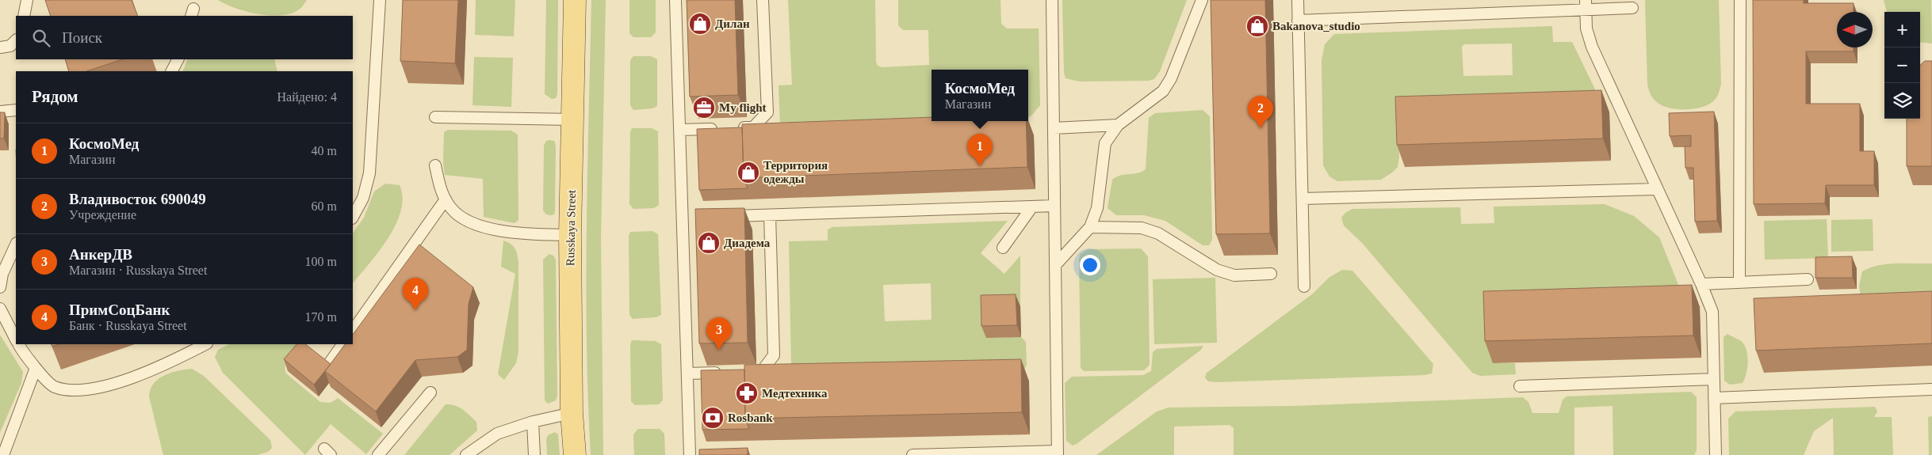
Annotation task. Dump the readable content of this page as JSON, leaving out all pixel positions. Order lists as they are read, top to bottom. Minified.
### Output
{"streets":{"main road":["Russkaya Street"]},"places":{"shop":["Дилан","Bakanova_studio","Территория одежды","Диадема"],"office":["My flight"],"pharmacy":["Медтехника"],"bank":["Rosbank"]},"north":"left","page":{"map_buttons":["+","−"],"search":"Поиск","popup":["КосмоМед","Магазин"],"heading":["Рядом","Найдено: 4"],"pins":["2","1","4","3"],"list":[{"mark":"1","name":"КосмоМед","note":"Магазин","value":"40 m"},{"mark":"2","name":"Владивосток 690049","note":"Учреждение","value":"60 m"},{"mark":"3","name":"АнкерДВ","note":"Магазин · Russkaya Street","value":"100 m"},{"mark":"4","name":"ПримСоцБанк","note":"Банк · Russkaya Street","value":"170 m"}]}}
